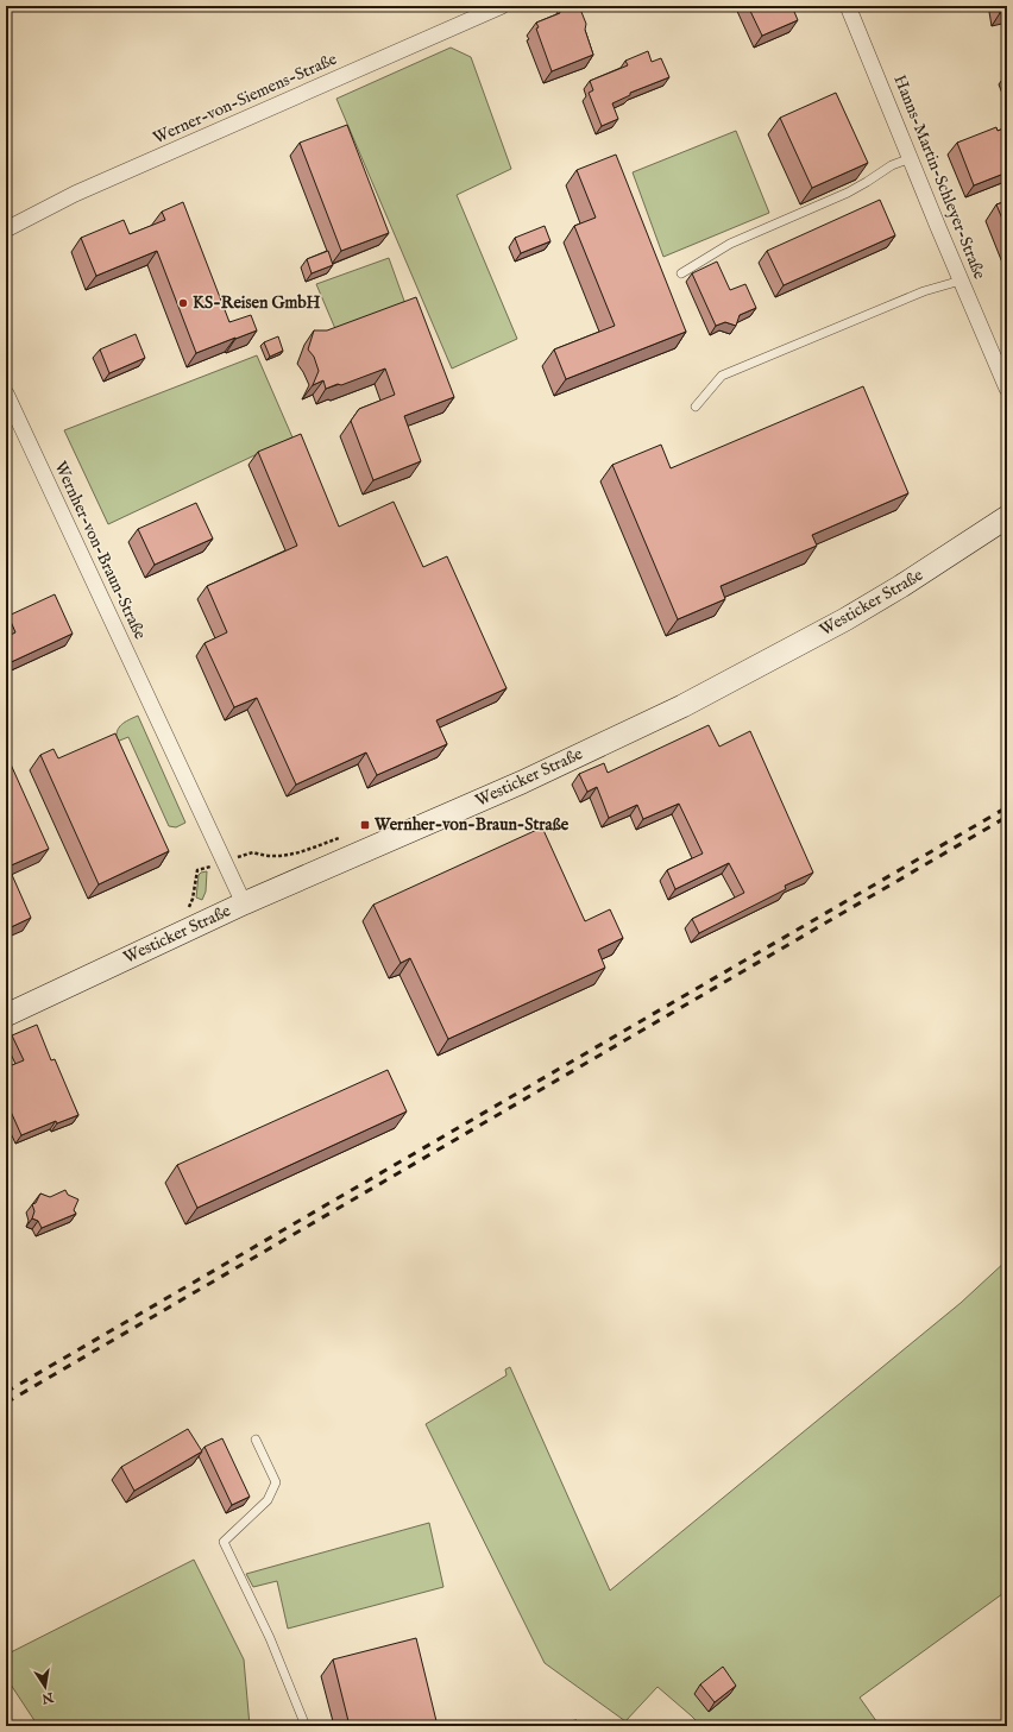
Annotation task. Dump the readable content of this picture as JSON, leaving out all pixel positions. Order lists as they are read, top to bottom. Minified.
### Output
{"streets":{"main road":["Westicker Straße"],"street":["Werner-von-Siemens-Straße","Hanns-Martin-Schleyer-Straße","Wernher-von-Braun-Straße"]},"crossings":[["Wernher-von-Braun-Straße","Westicker Straße"]],"places":{"other":["KS-Reisen GmbH"],"transit":["Wernher-von-Braun-Straße"]},"north":"bottom"}
